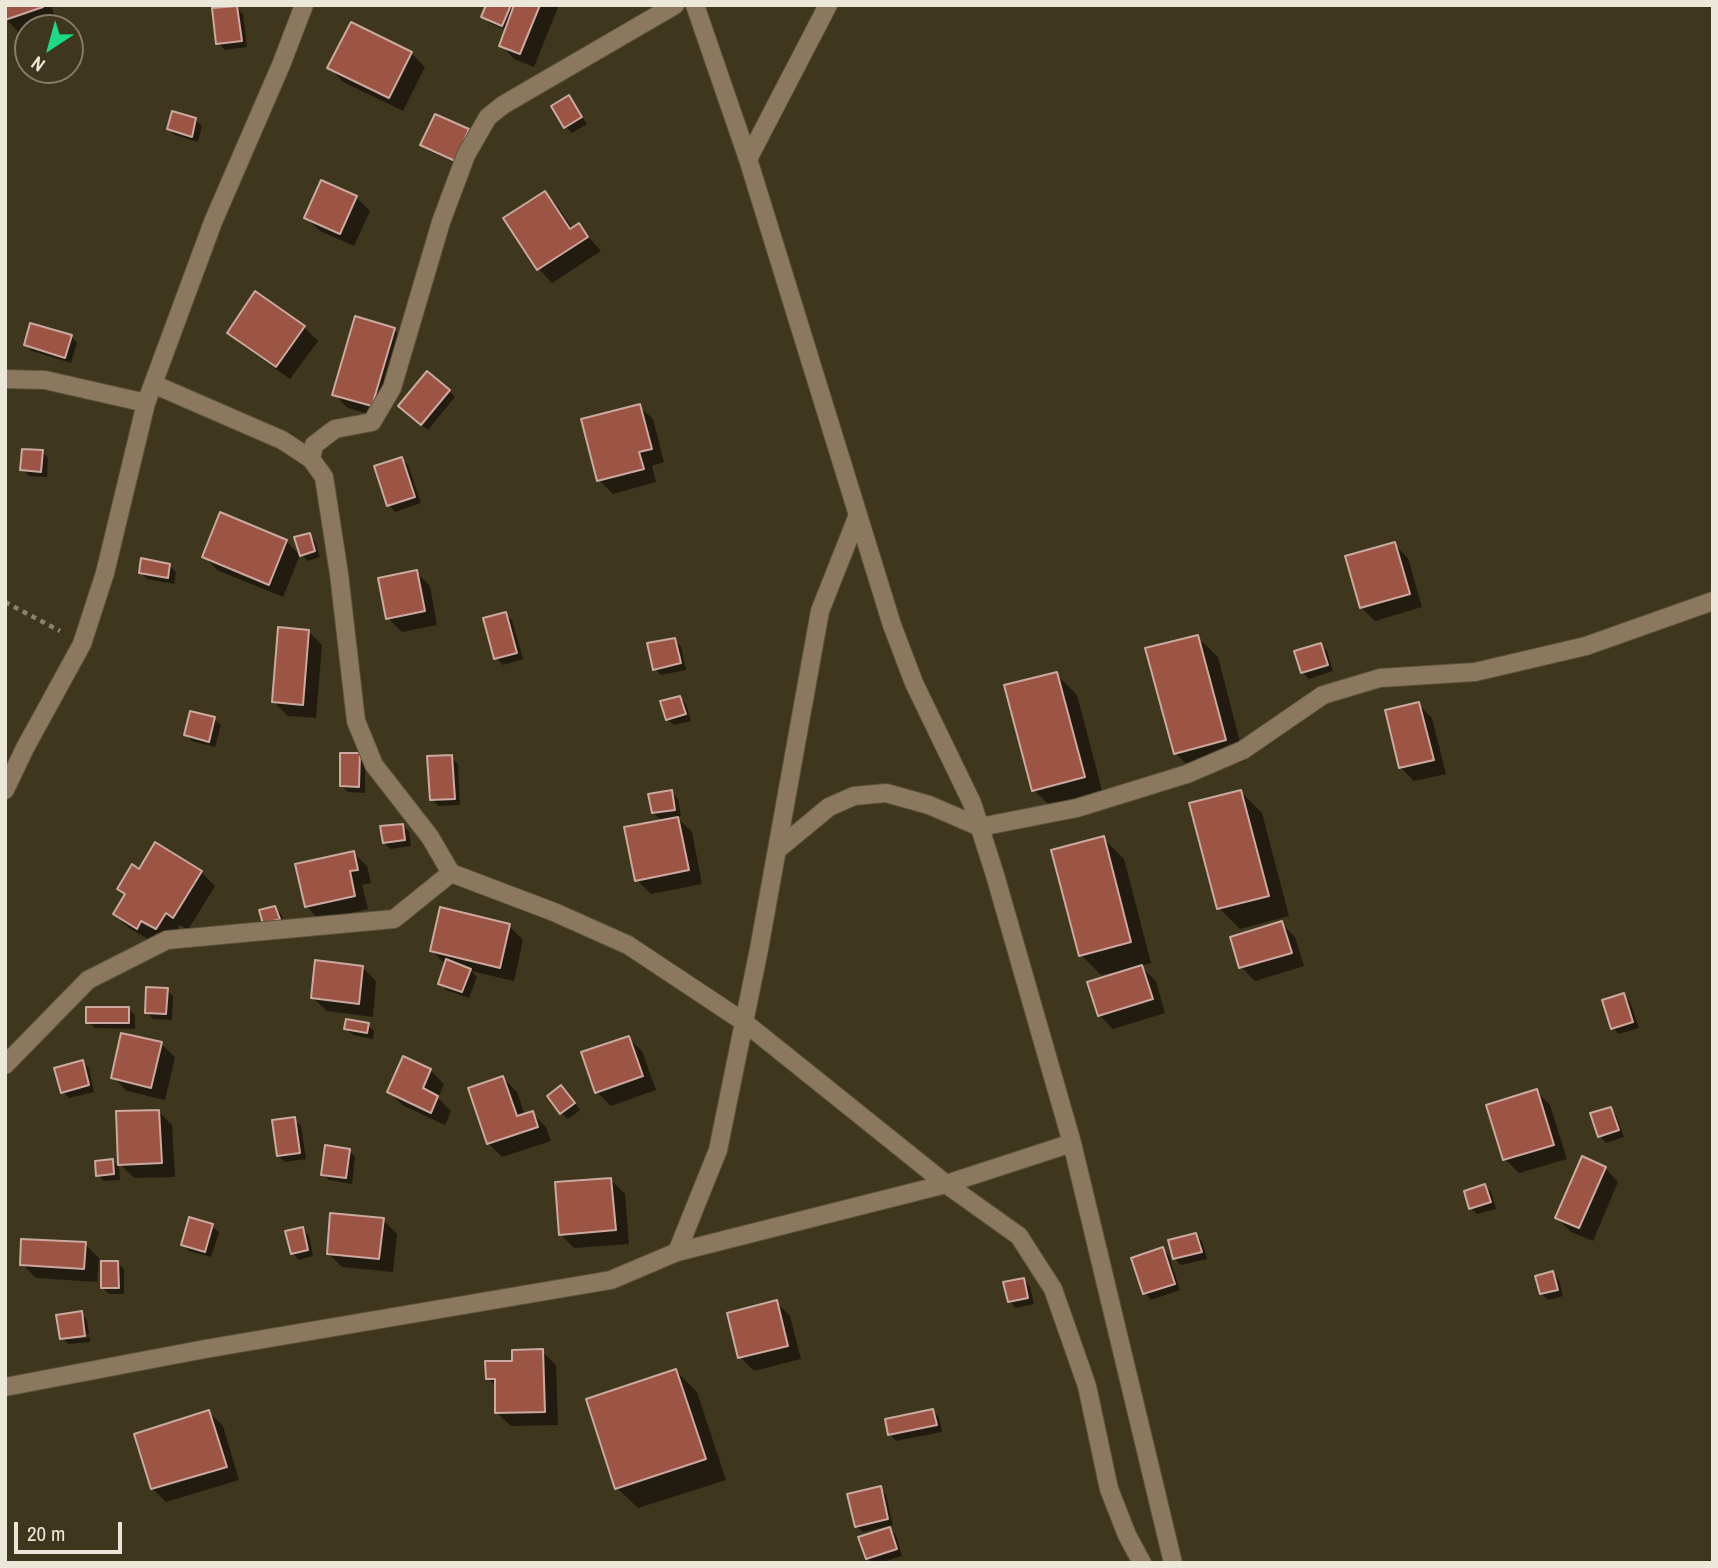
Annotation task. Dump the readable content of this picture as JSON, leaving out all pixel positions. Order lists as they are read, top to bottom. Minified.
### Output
{"scale_bar":"20 m","north":"bottom left"}
